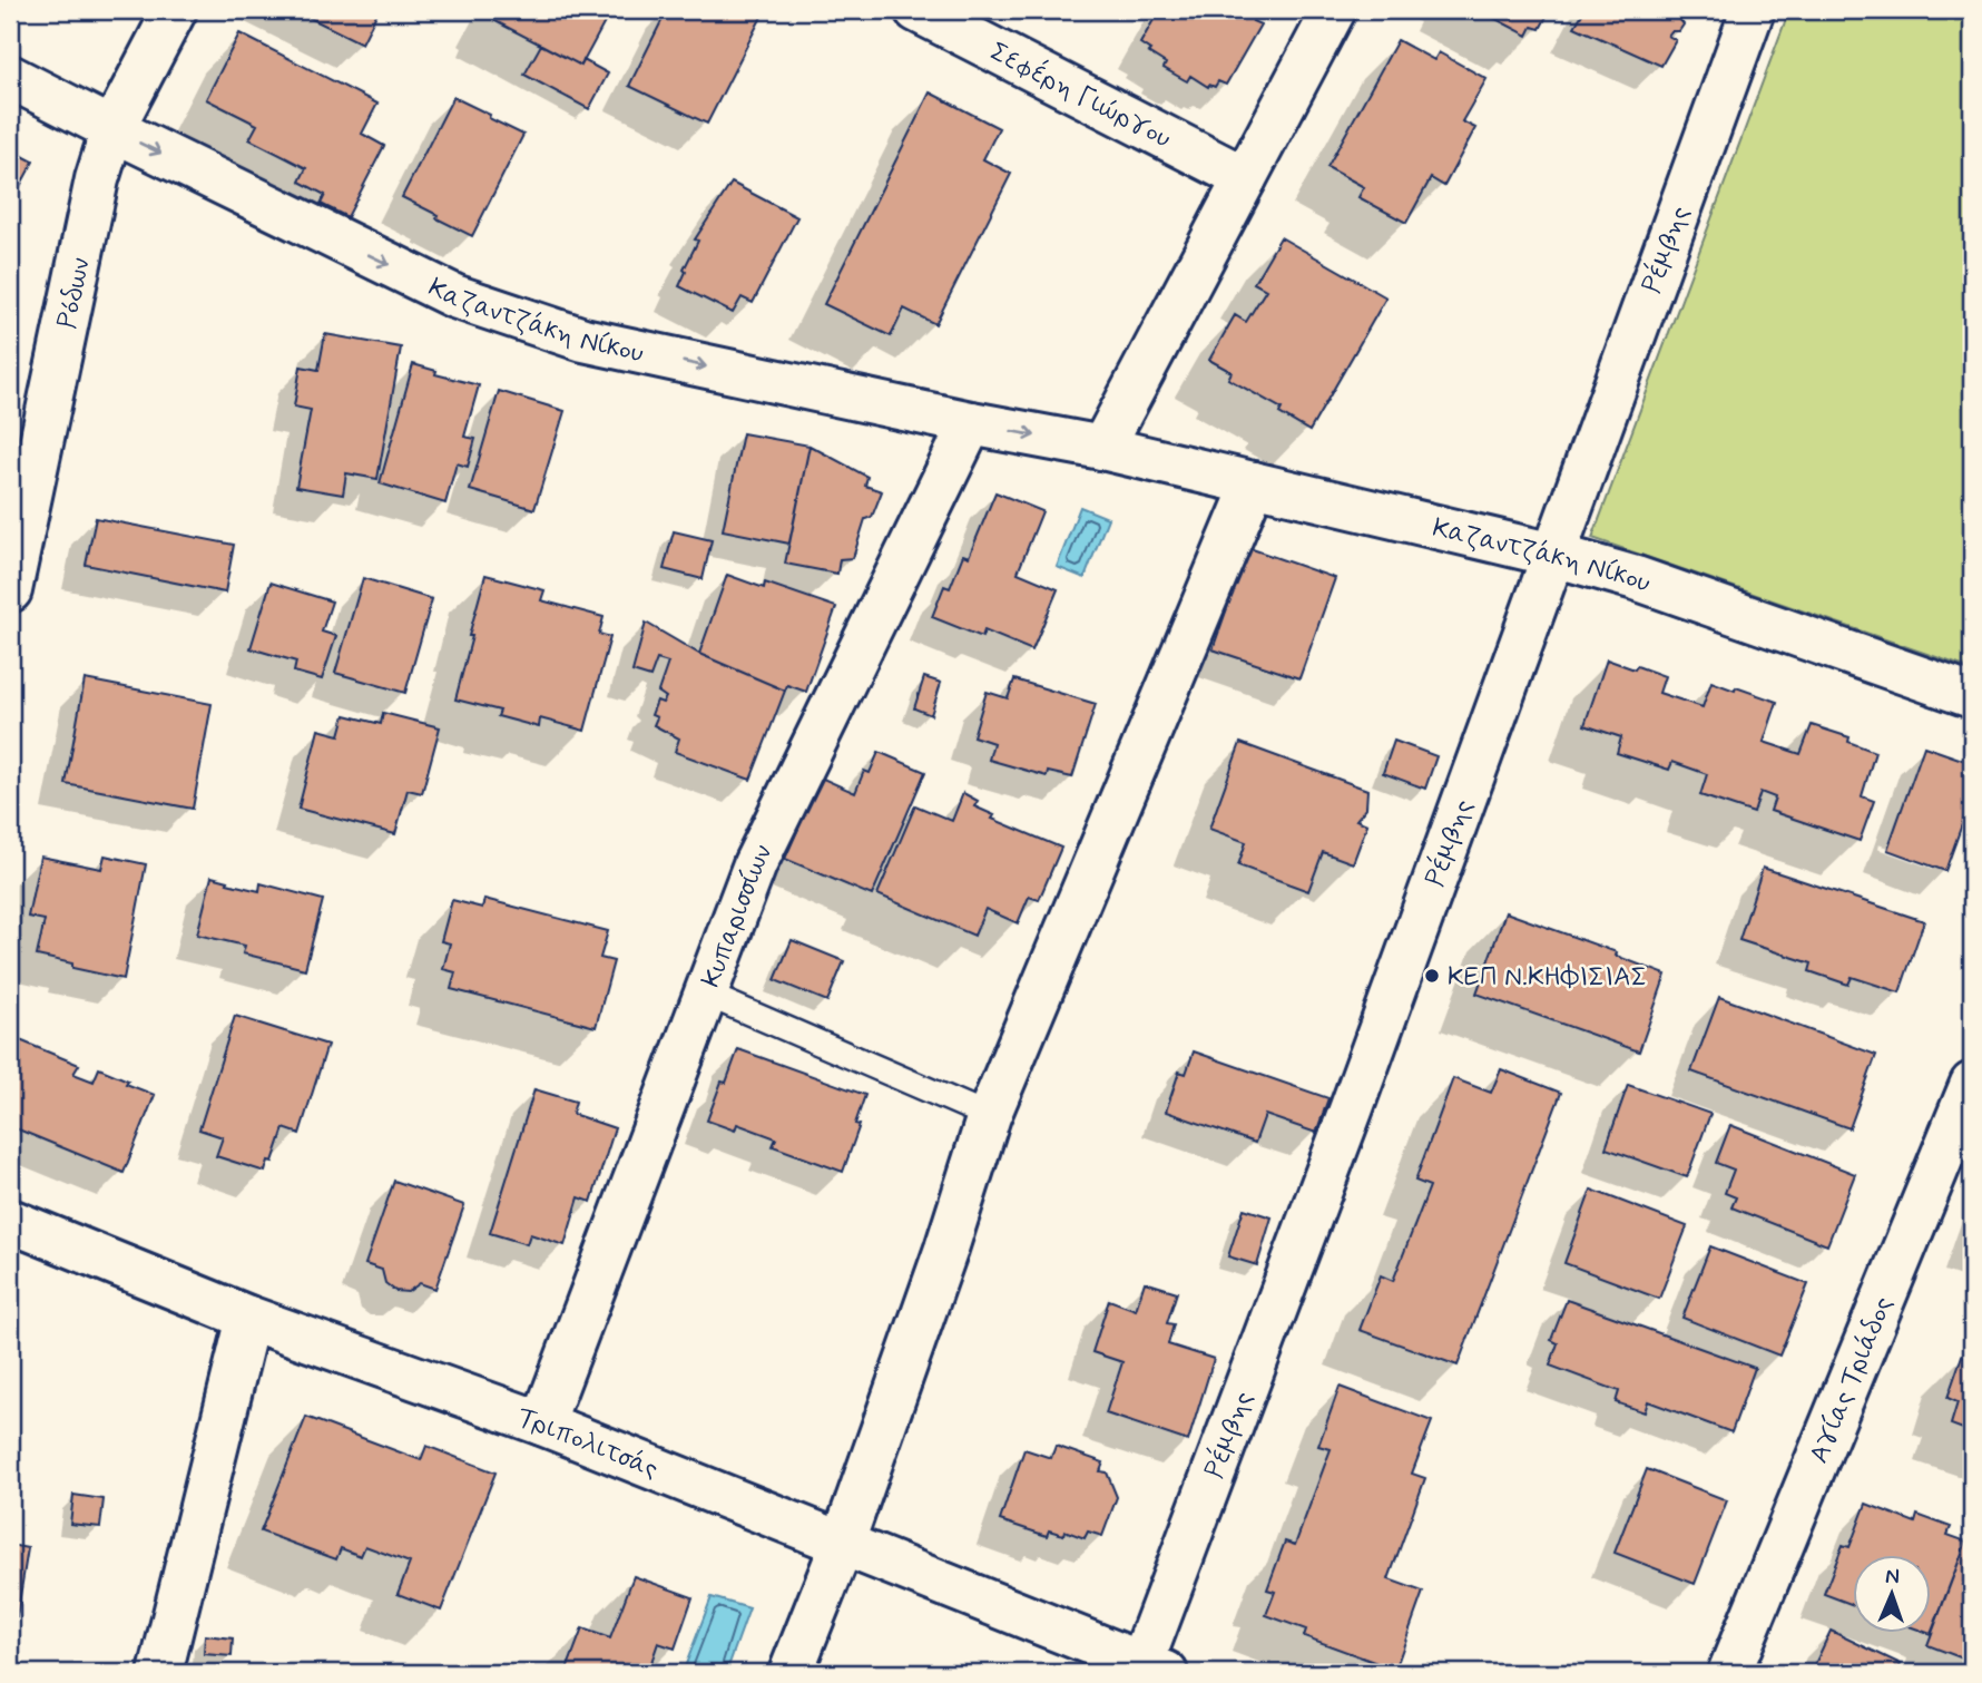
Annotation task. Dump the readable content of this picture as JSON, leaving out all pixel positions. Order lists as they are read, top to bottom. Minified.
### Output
{"streets":{"street":["Σεφέρη Γιώργου","Ρέμβης","Ρόδων","Καζαντζάκη Νίκου","Κυπαρισσίων","Αγίας Τριάδος","Τριπολιτσάς"]},"crossings":[["Ρέμβης","Καζαντζάκη Νίκου"],["Ρέμβης","Τριπολιτσάς"],["Ρόδων","Καζαντζάκη Νίκου"],["Καζαντζάκη Νίκου","Κυπαρισσίων"],["Κυπαρισσίων","Τριπολιτσάς"]],"one_way":["Καζαντζάκη Νίκου"],"places":["ΚΕΠ Ν.ΚΗΦΙΣΙΑΣ"],"north":"top"}
